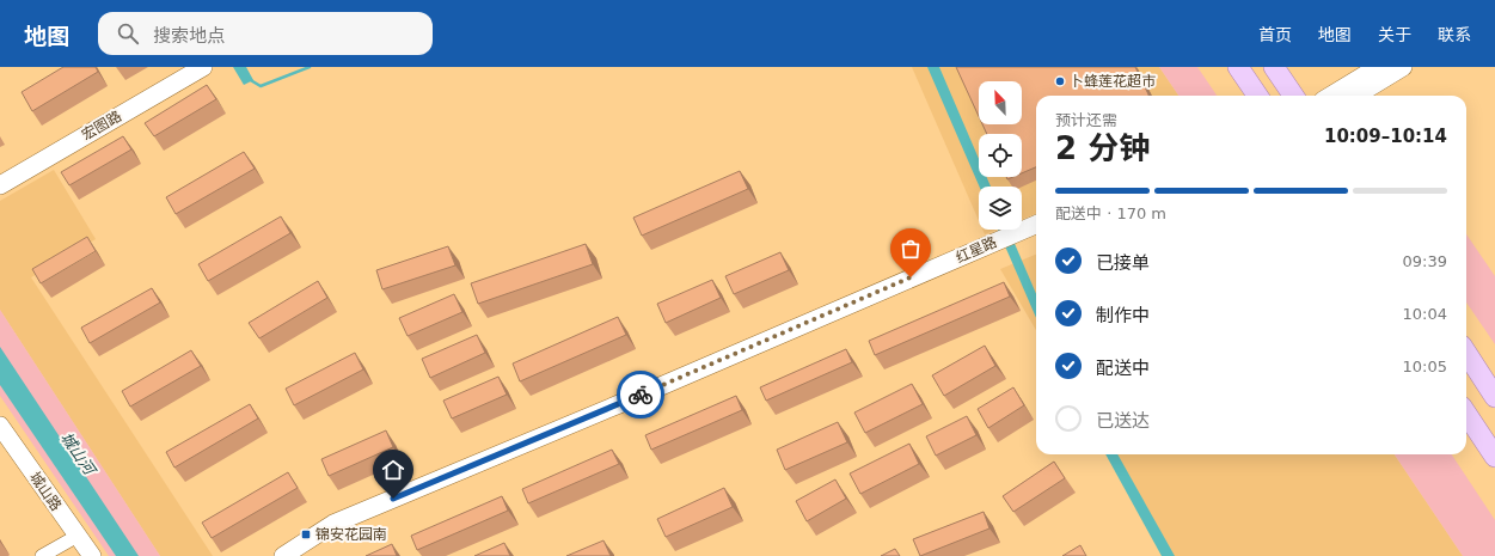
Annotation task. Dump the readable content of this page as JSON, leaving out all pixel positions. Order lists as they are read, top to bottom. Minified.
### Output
{"streets":{"main road":["宏图路","红星路","城山路"]},"water":["城山河"],"places":{"other":["卜蜂莲花超市"],"transit":["锦安花园南"]},"north":"top left","page":{"header":"地图","search":"搜索地点","nav":["首页","地图","关于","联系"],"heading":["2 分钟","预计还需","10:09–10:14"],"bar":"配送中 · 170 m","list":[["已接单","09:39"],["制作中","10:04"],["配送中","10:05"],"已送达"]}}
